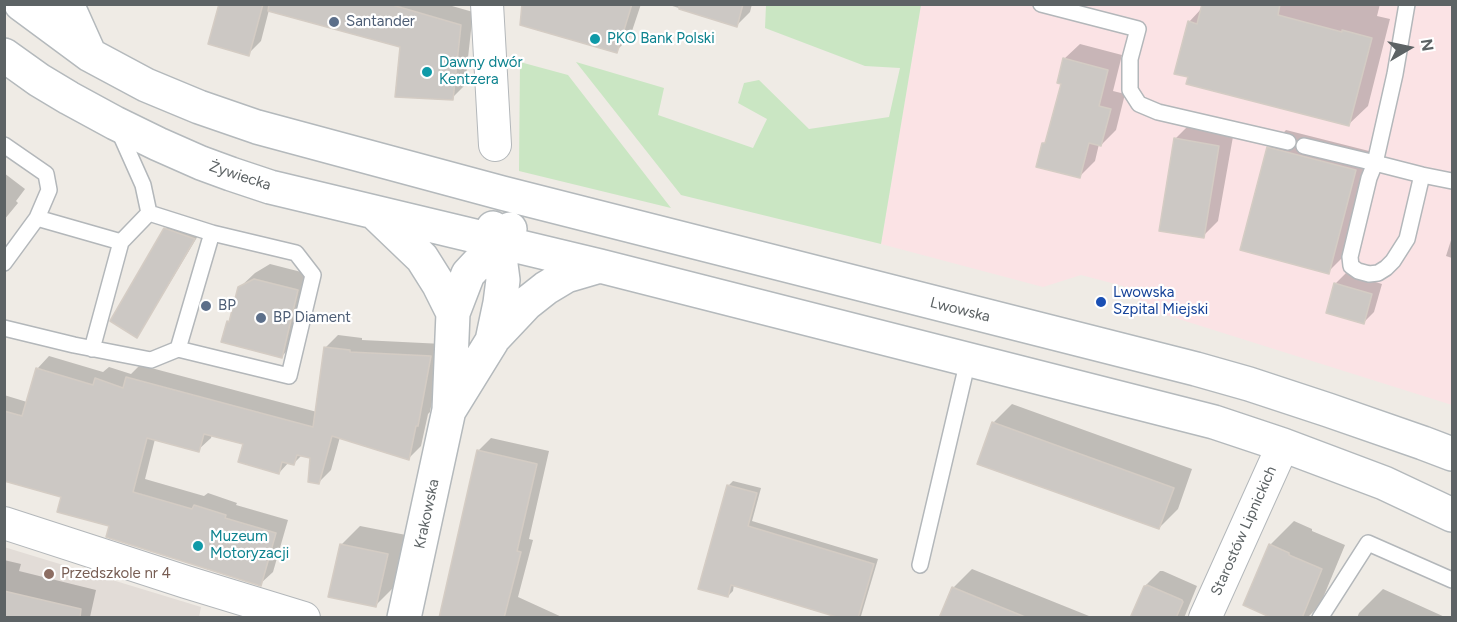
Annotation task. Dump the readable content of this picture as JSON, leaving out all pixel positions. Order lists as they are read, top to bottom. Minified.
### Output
{"streets":{"main road":["Żywiecka","Lwowska","Krakowska"],"street":["Starostów Lipnickich"]},"crossings":[["Żywiecka","Krakowska"],["Lwowska","Krakowska"]],"places":["Santander","PKO Bank Polski","Dawny dwór Kentzera","Lwowska Szpital Miejski","BP","BP Diament","Muzeum Motoryzacji","Przedszkole nr 4"],"north":"right"}
